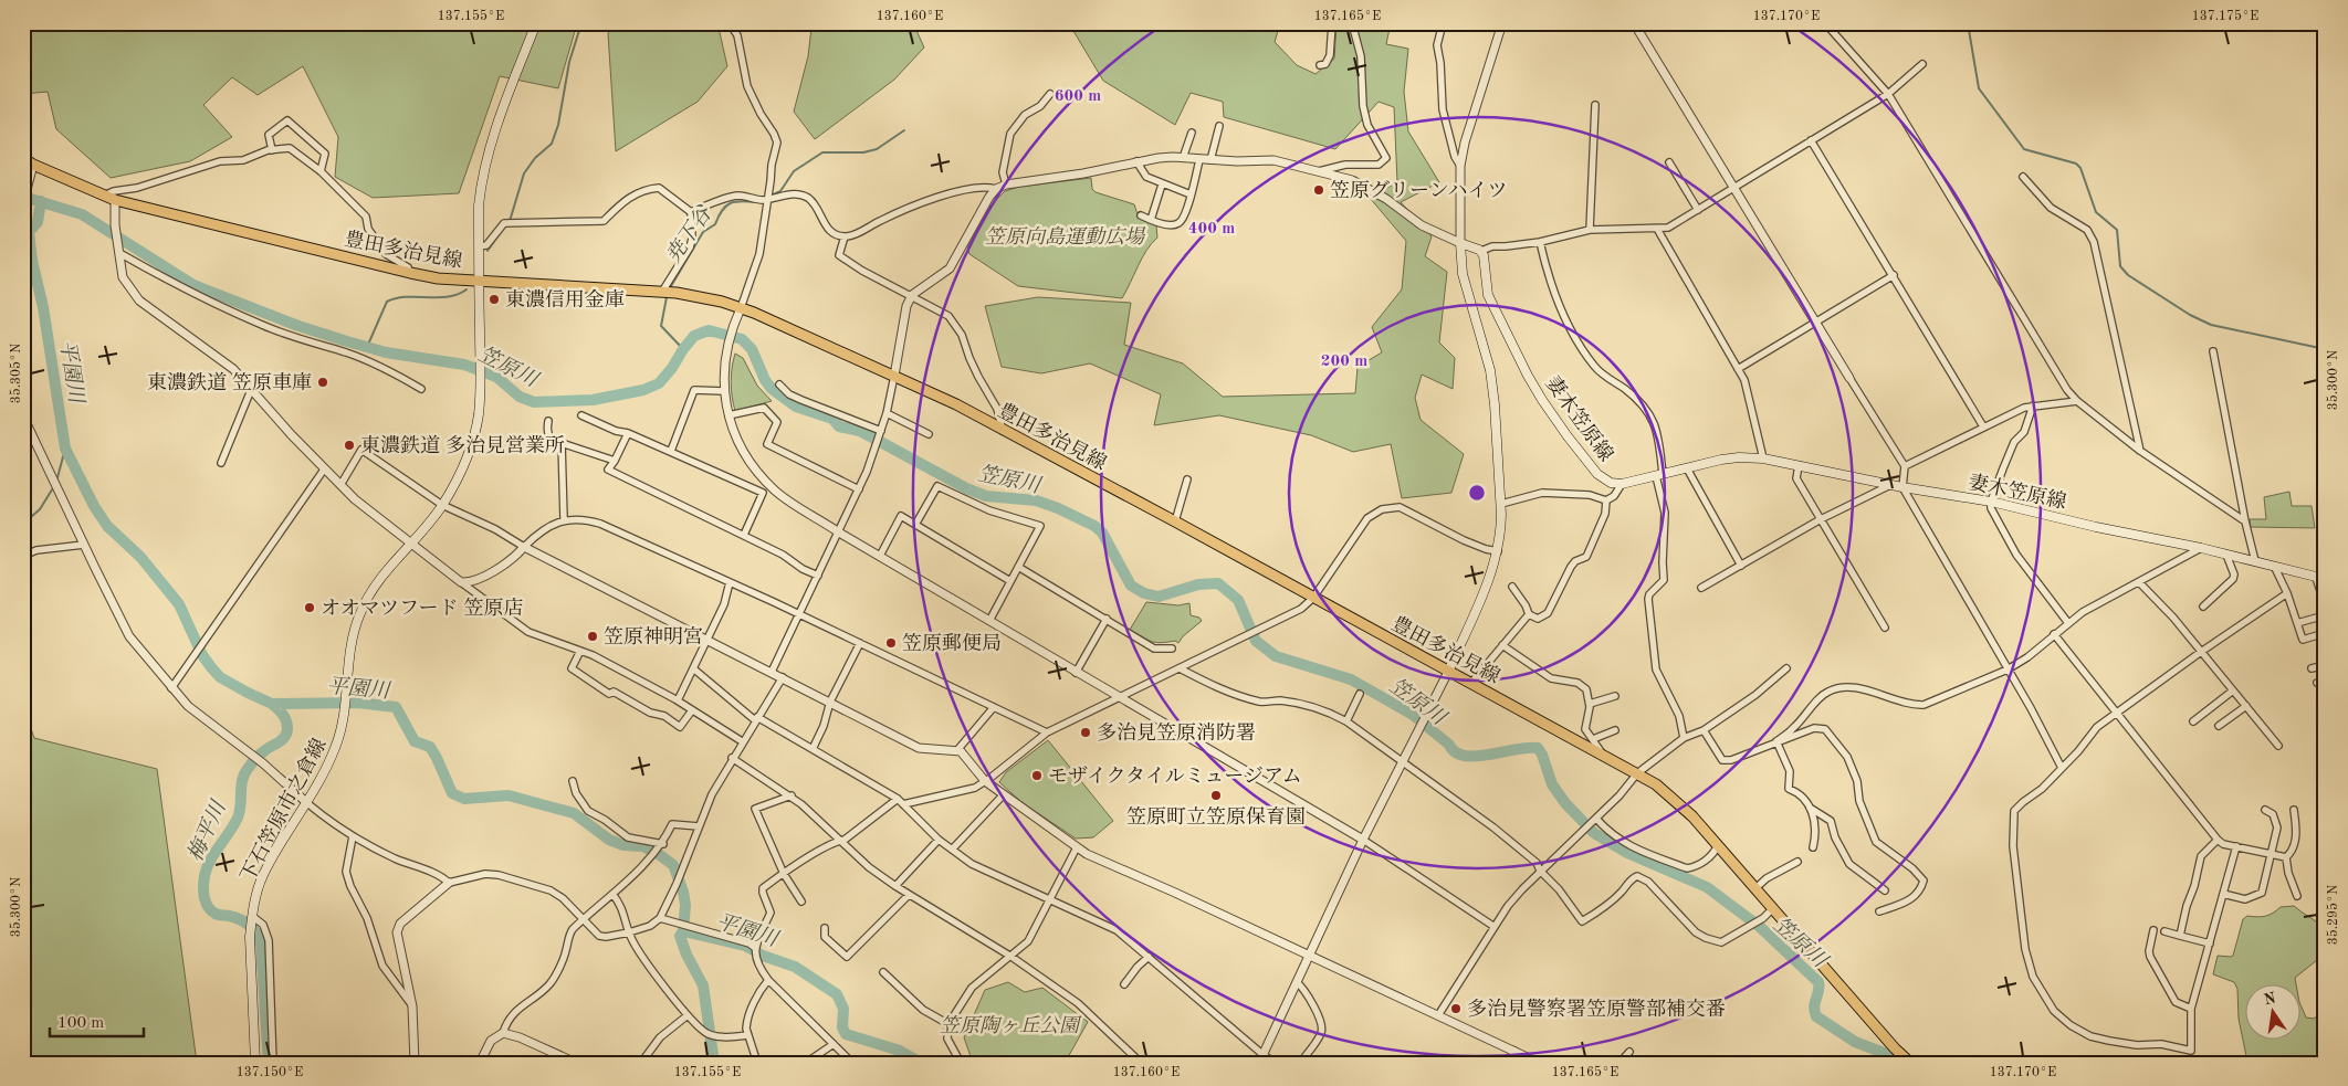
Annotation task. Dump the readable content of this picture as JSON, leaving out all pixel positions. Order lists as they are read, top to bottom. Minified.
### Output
{"streets":{"main road":["豊田多治見線","妻木笠原線","下石笠原市之倉線"]},"crossings":[["豊田多治見線","下石笠原市之倉線"]],"water":["尭下谷","笠原川","平園川","梅平川"],"parks":["笠原向島運動広場","笠原陶ヶ丘公園"],"places":["笠原グリーンハイツ","東濃信用金庫","東濃鉄道 笠原車庫","東濃鉄道 多治見営業所","オオマツフード 笠原店","笠原神明宮","笠原郵便局","多治見笠原消防署","モザイクタイルミュージアム","笠原町立笠原保育園","多治見警察署笠原警部補交番"],"scale_bar":"100 m","north":"top","coordinates":["137.155°E","137.160°E","137.165°E","137.170°E","137.175°E","35.305°N","35.300°N","35.295°N","137.150°E"],"rings":["600 m","400 m","200 m"]}
